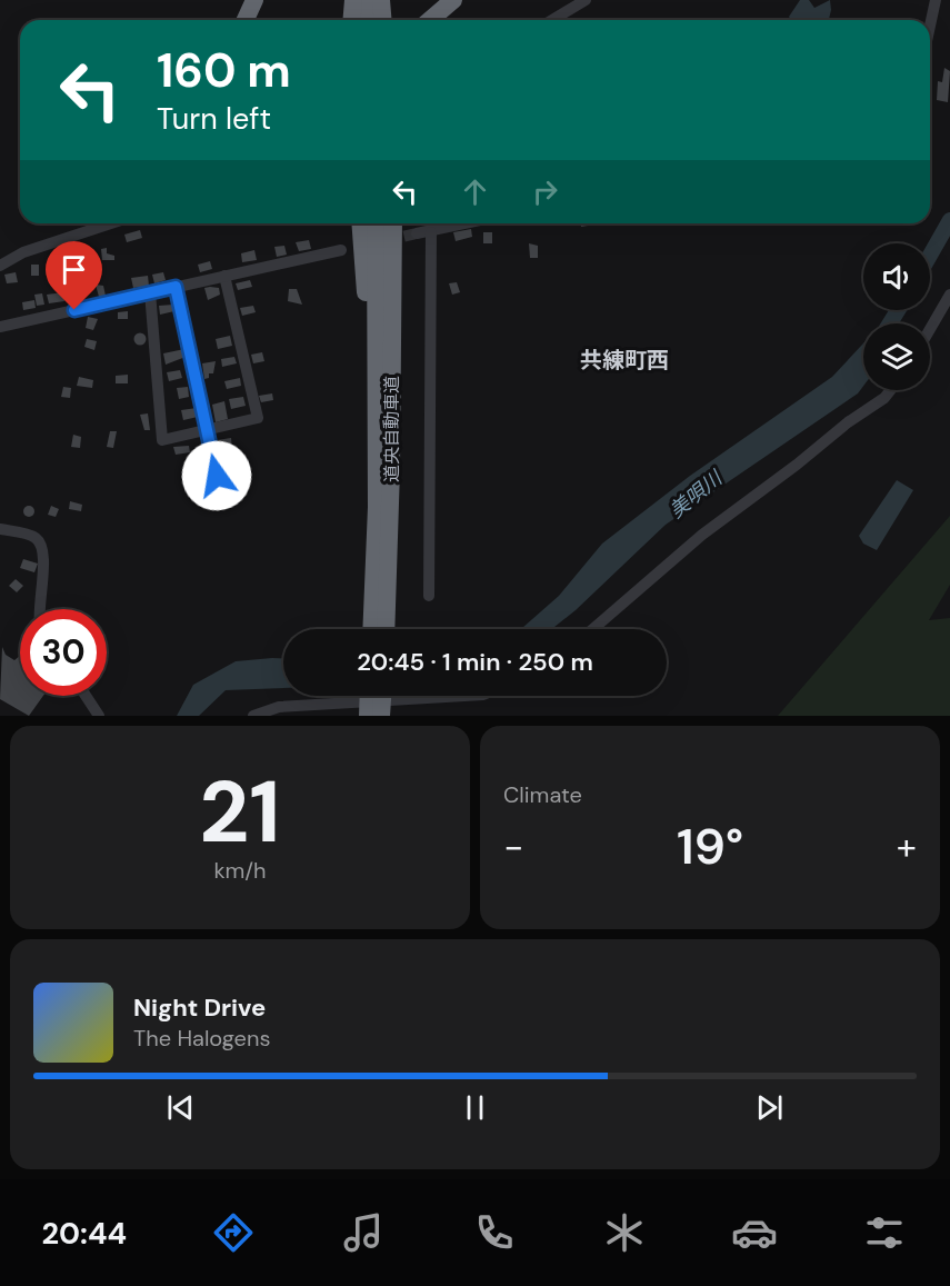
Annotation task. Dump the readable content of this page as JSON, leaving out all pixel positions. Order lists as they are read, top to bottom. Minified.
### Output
{"streets":{"highway":["道央自動車道"]},"districts":["共練町西"],"water":["美唄川"],"page":{"turn":["160 m","Turn left"],"limit":"30","trip":"20:45 · 1 min · 250 m","tile":[["21","km/h"],"Climate"],"heat":["−","19°","+"],"song":["Night Drive","The Halogens"],"tabs":"20:44"}}
